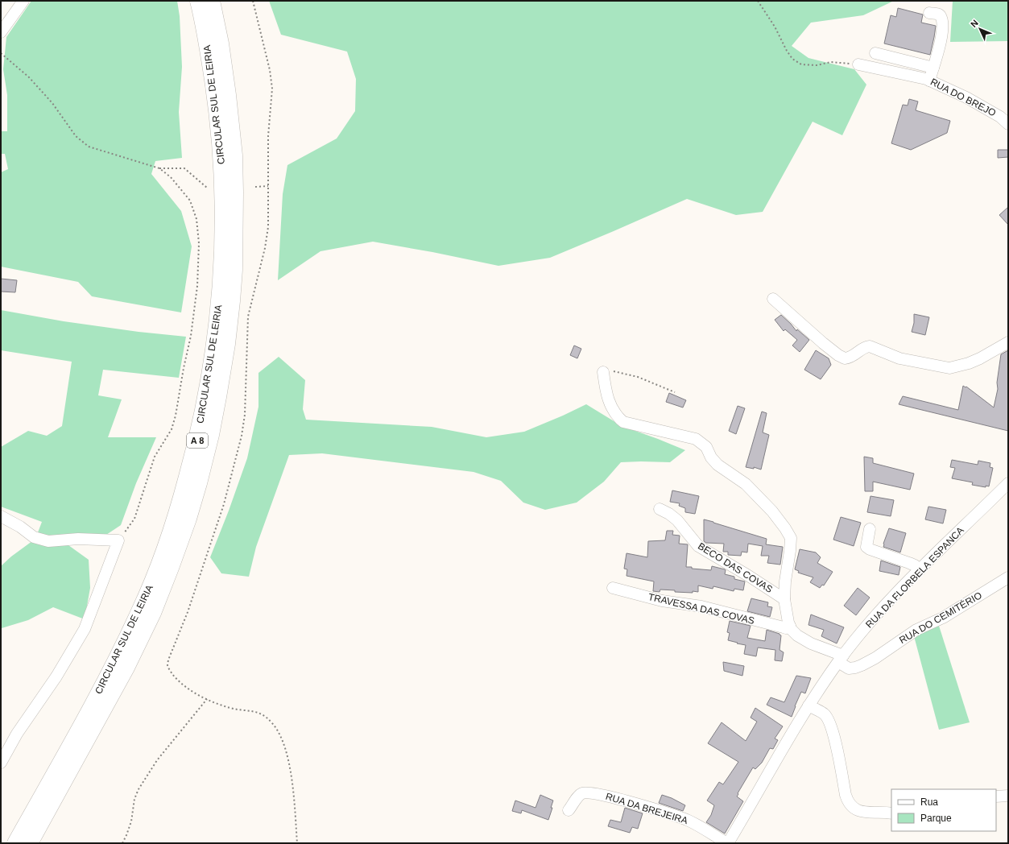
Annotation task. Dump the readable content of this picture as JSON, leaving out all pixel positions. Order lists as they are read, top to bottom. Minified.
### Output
{"streets":{"highway":["CIRCULAR SUL DE LEIRIA","A 8"],"street":["RUA DO BREJO","BECO DAS COVAS","RUA DA FLORBELA ESPANCA","TRAVESSA DAS COVAS","RUA DO CEMITÉRIO","RUA DA BREJEIRA"]},"crossings":[["RUA DA FLORBELA ESPANCA","RUA DO CEMITÉRIO"],["RUA DA FLORBELA ESPANCA","RUA DA BREJEIRA"],["TRAVESSA DAS COVAS","RUA DO CEMITÉRIO"]],"legend":["Rua","Parque"],"north":"top left"}
